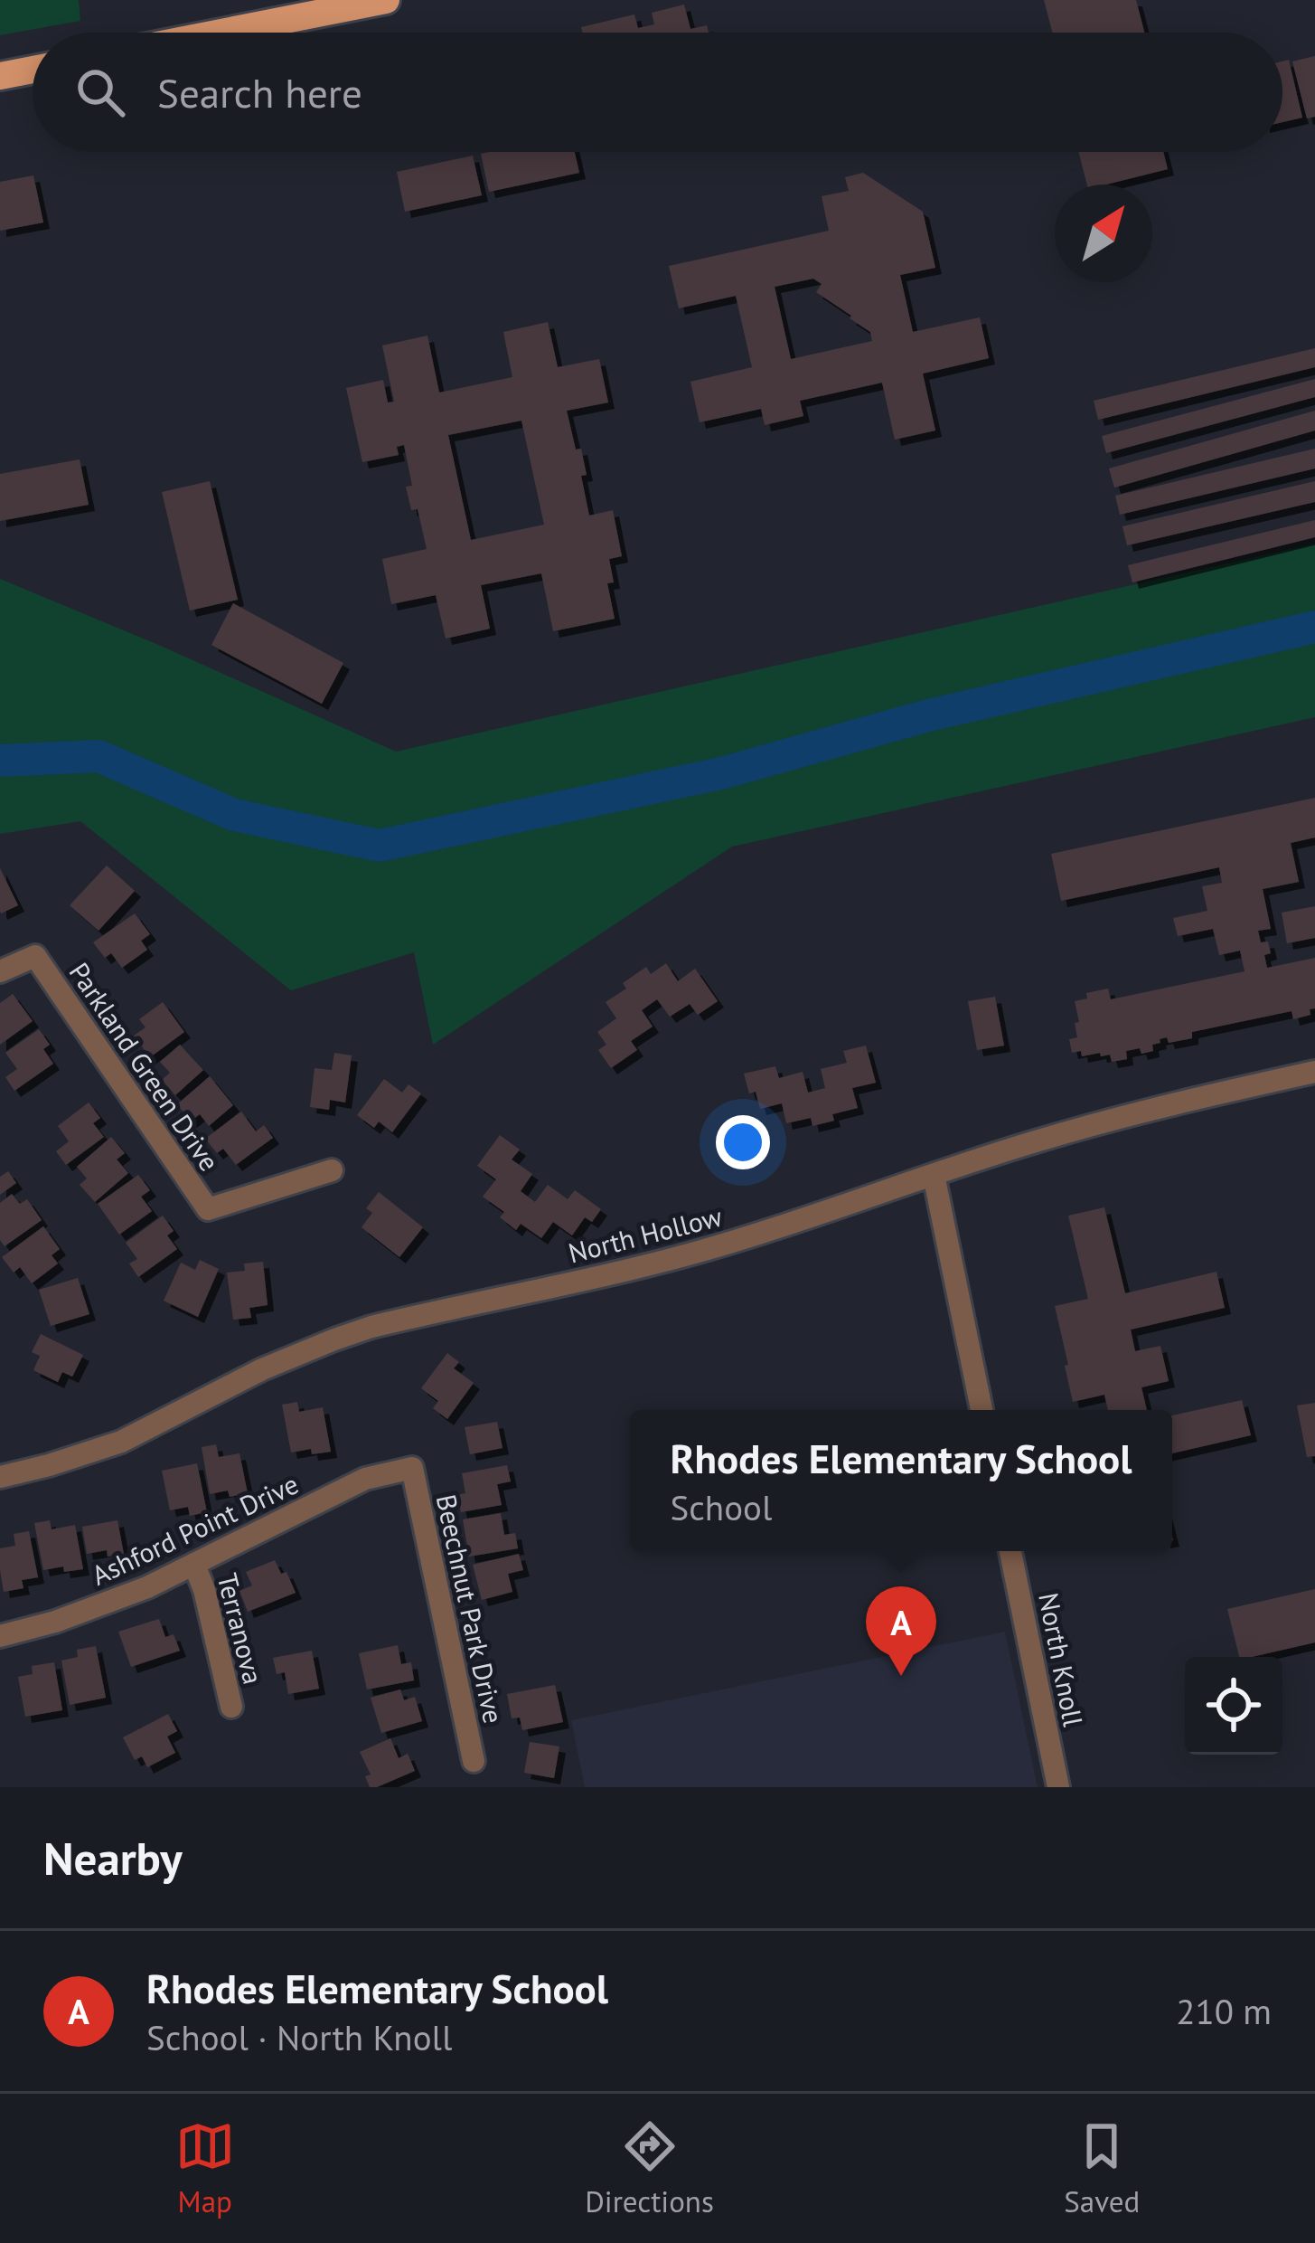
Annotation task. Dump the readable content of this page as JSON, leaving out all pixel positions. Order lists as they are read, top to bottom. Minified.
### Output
{"streets":{"street":["Parkland Green Drive","North Hollow","Ashford Point Drive","Beechnut Park Drive","Terranova","North Knoll"]},"crossings":[["Ashford Point Drive","Beechnut Park Drive"],["Ashford Point Drive","Terranova"]],"north":"top right","page":{"search":"Search here","popup":["Rhodes Elementary School","School"],"pins":"A","heading":"Nearby","list":[{"mark":"A","name":"Rhodes Elementary School","note":"School · North Knoll","value":"210 m"}],"nav":["Map","Directions","Saved"]}}
